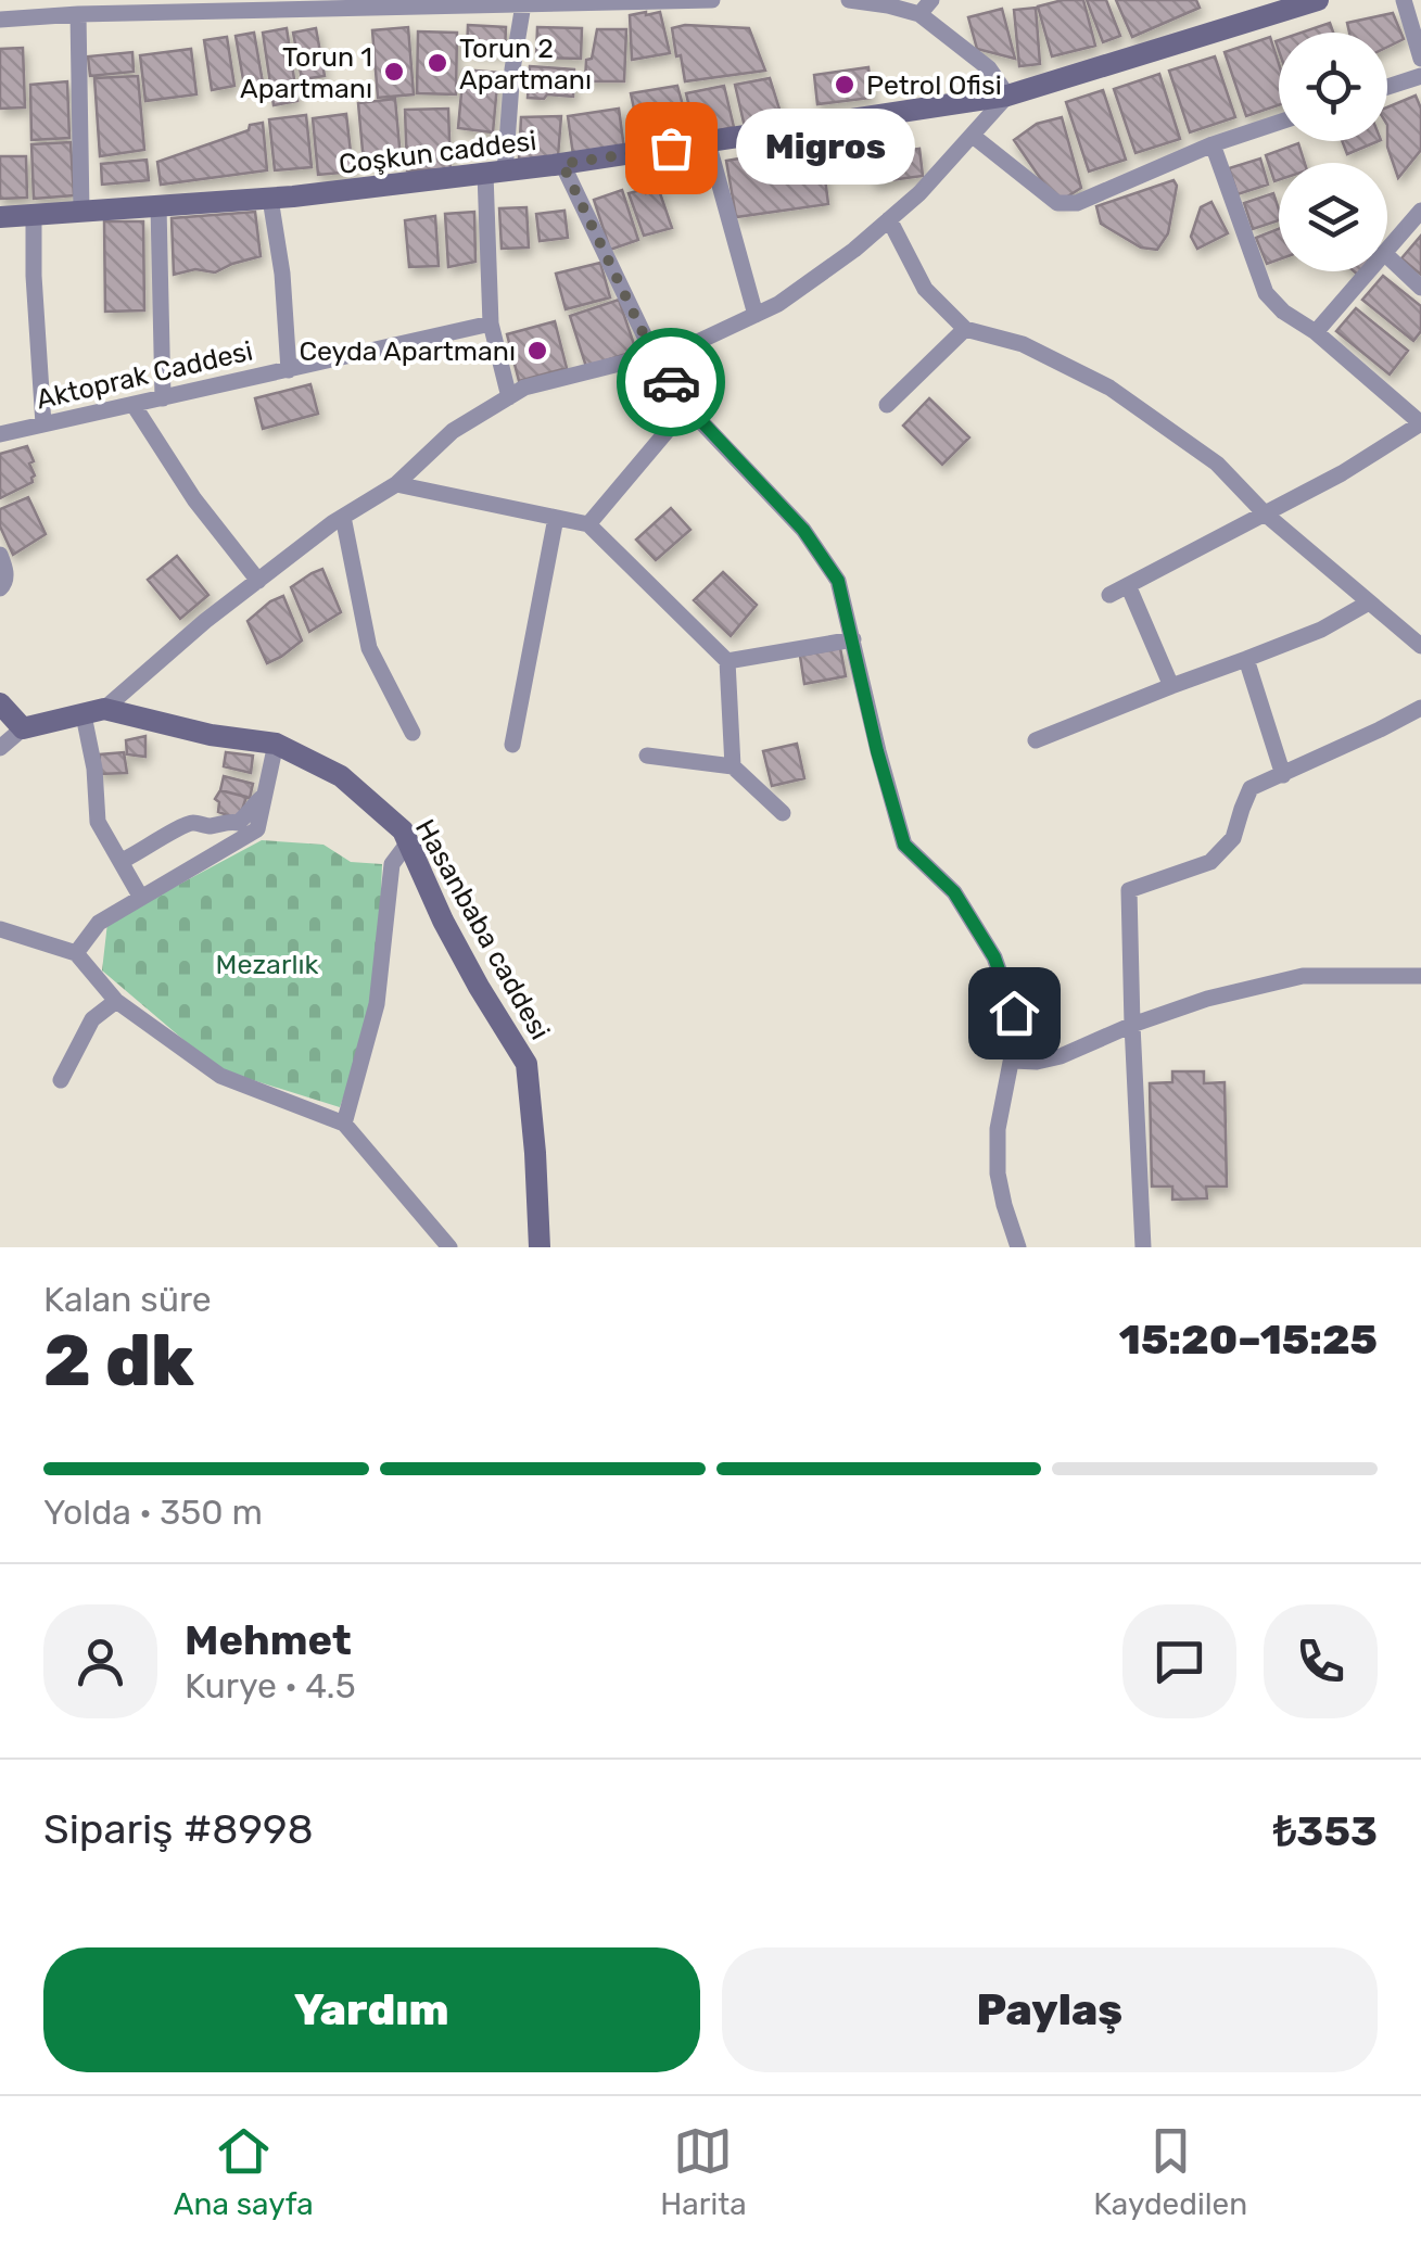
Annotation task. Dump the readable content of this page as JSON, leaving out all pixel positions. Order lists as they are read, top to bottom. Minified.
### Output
{"streets":{"street":["Coşkun caddesi","Aktoprak Caddesi","Hasanbaba caddesi"]},"parks":["Mezarlık"],"places":["Torun 2 Apartmanı","Torun 1 Apartmanı","Petrol Ofisi","Migros","Ceyda Apartmanı"],"page":{"bubble":"Migros","heading":["2 dk","Kalan süre","15:20–15:25"],"panel":["Mehmet","Kurye · 4.5","Sipariş #8998","₺353"],"bar":"Yolda · 350 m","buttons":["Yardım","Paylaş"],"tabs":["Ana sayfa","Harita","Kaydedilen"]}}
